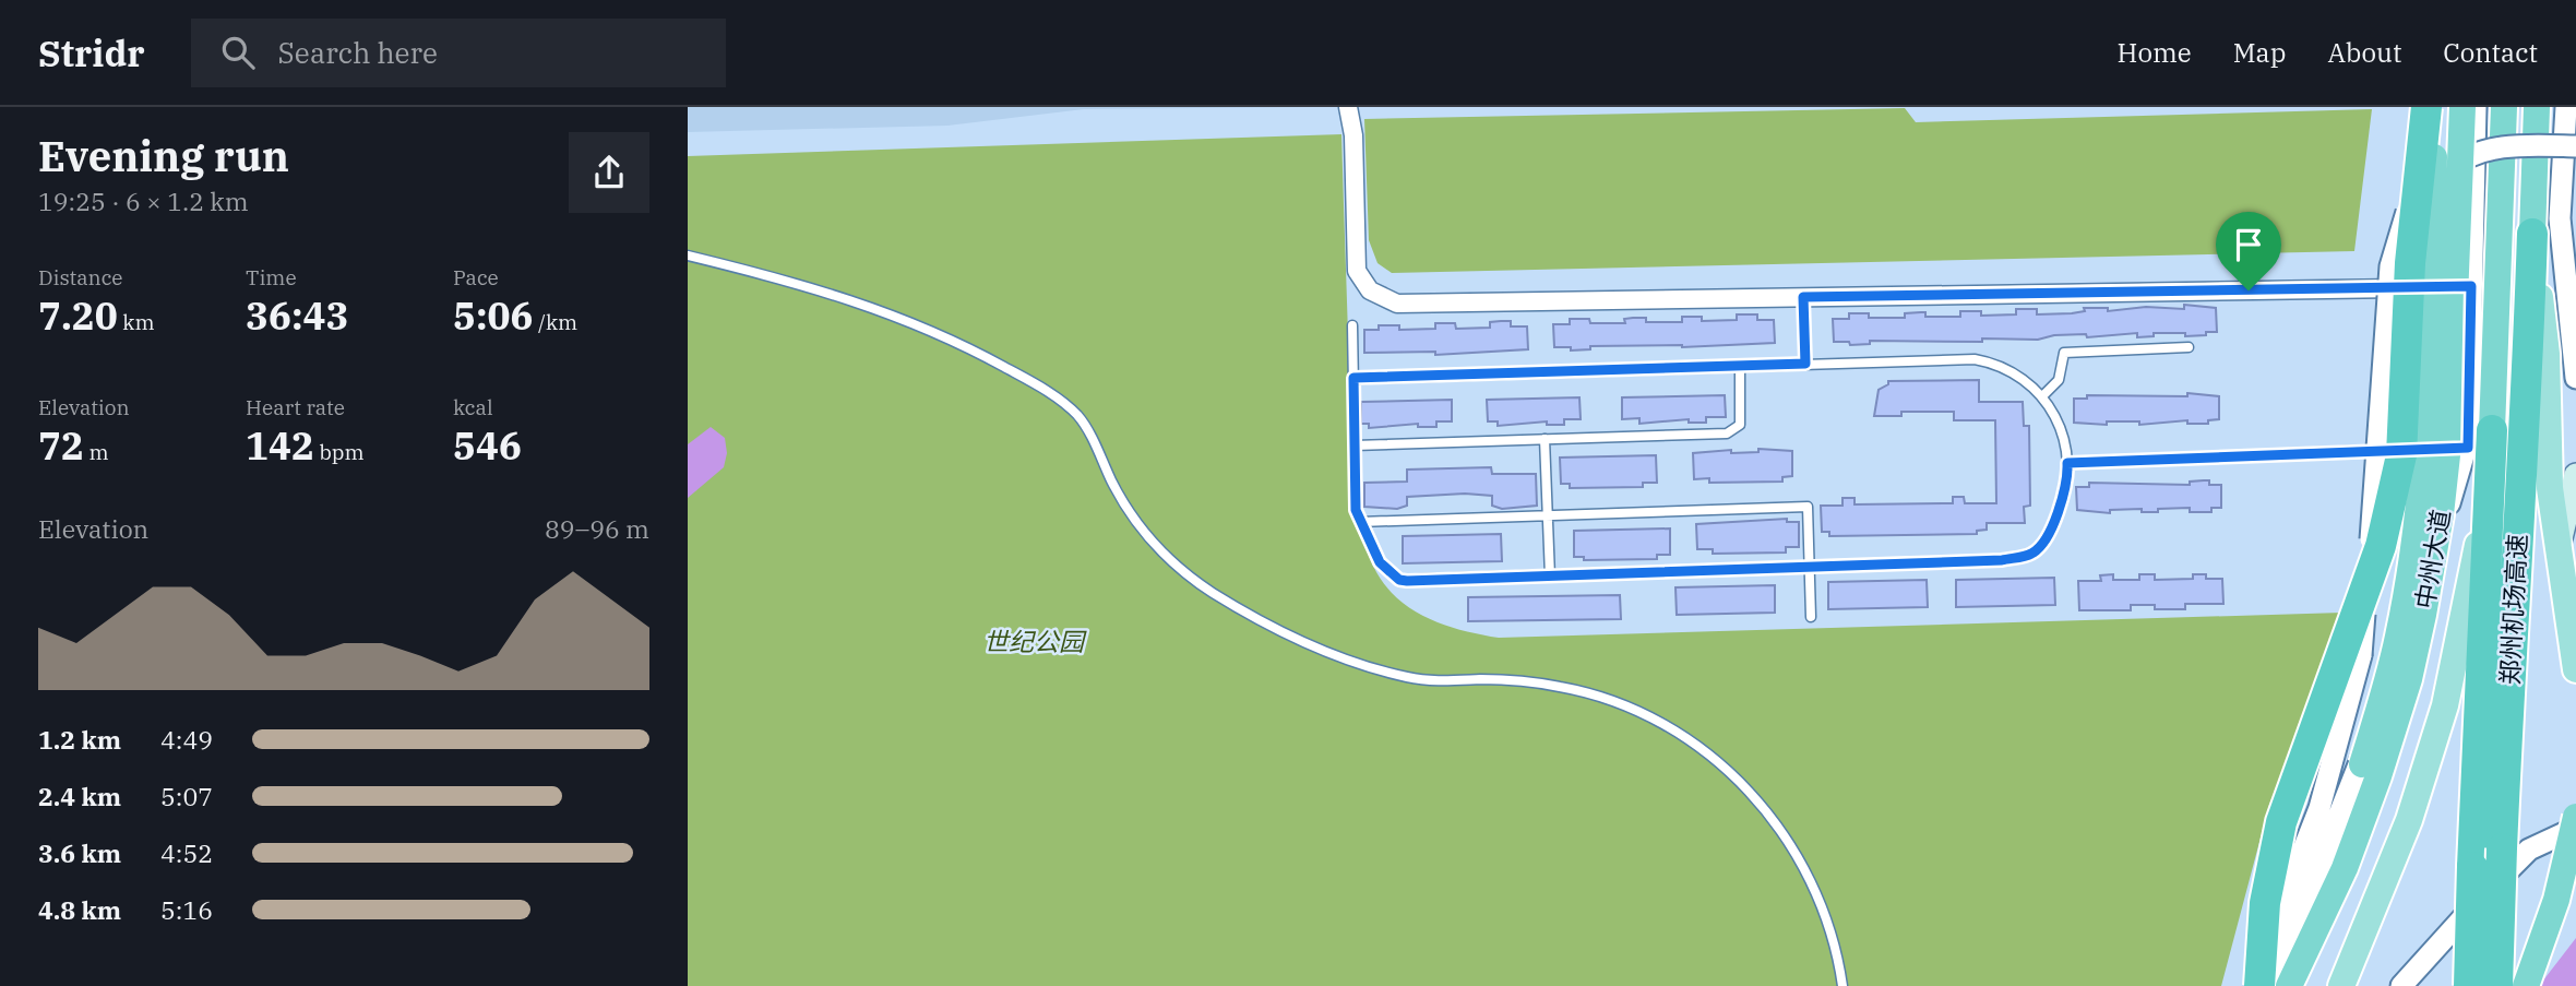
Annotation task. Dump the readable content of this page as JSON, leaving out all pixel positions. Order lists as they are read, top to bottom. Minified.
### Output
{"streets":{"highway":["中州大道","郑州机场高速"]},"crossings":[["中州大道","郑州机场高速"]],"parks":["世纪公园"],"page":{"header":"Stridr","search":"Search here","nav":["Home","Map","About","Contact"],"heading":["Evening run","19:25 · 6 × 1.2 km"],"stats":[["Distance","7.20 km"],["Time","36:43"],["Pace","5:06 /km"],["Elevation","72 m"],["Heart rate","142 bpm"],["kcal","546"]],"chart":["Elevation","89–96 m"],"list":[{"name":"1.2 km","note":"4:49"},{"name":"2.4 km","note":"5:07"},{"name":"3.6 km","note":"4:52"},{"name":"4.8 km","note":"5:16"}]}}
